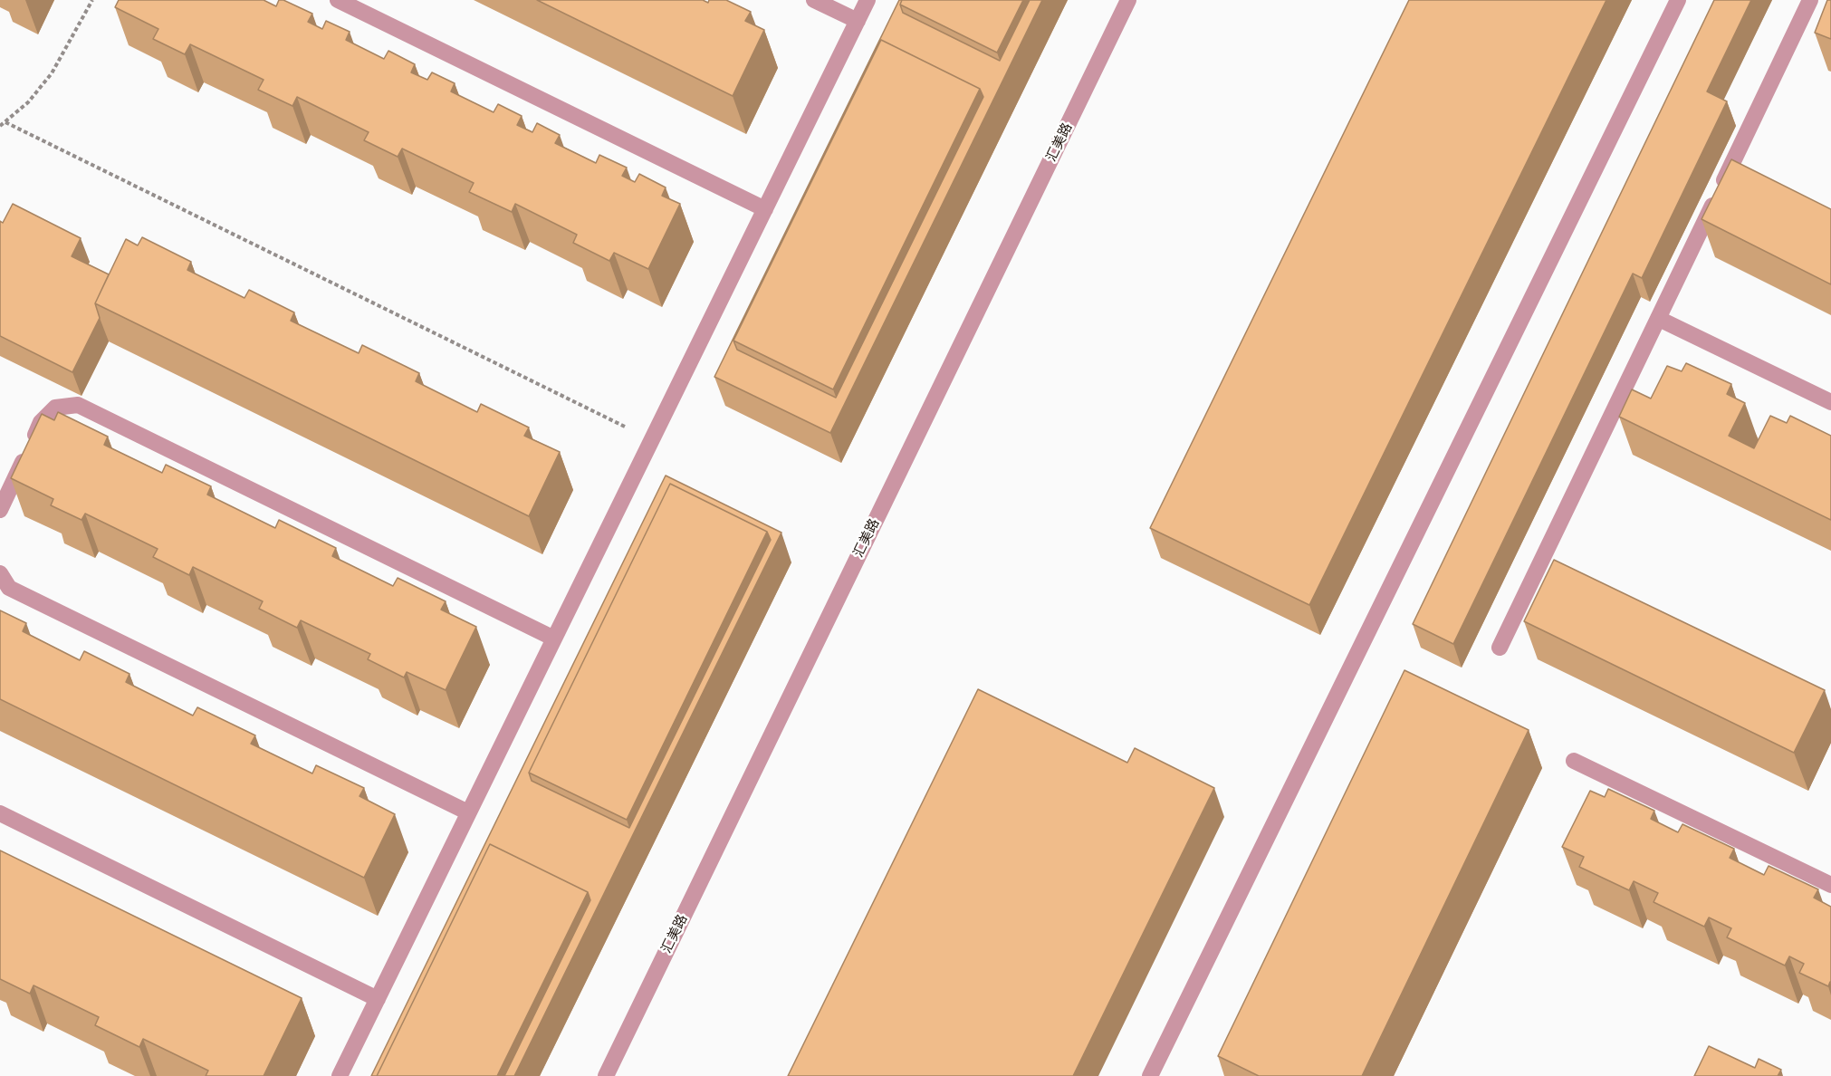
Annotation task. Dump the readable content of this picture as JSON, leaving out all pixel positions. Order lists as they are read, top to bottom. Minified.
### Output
{"streets":{"street":["汇美路"]}}
